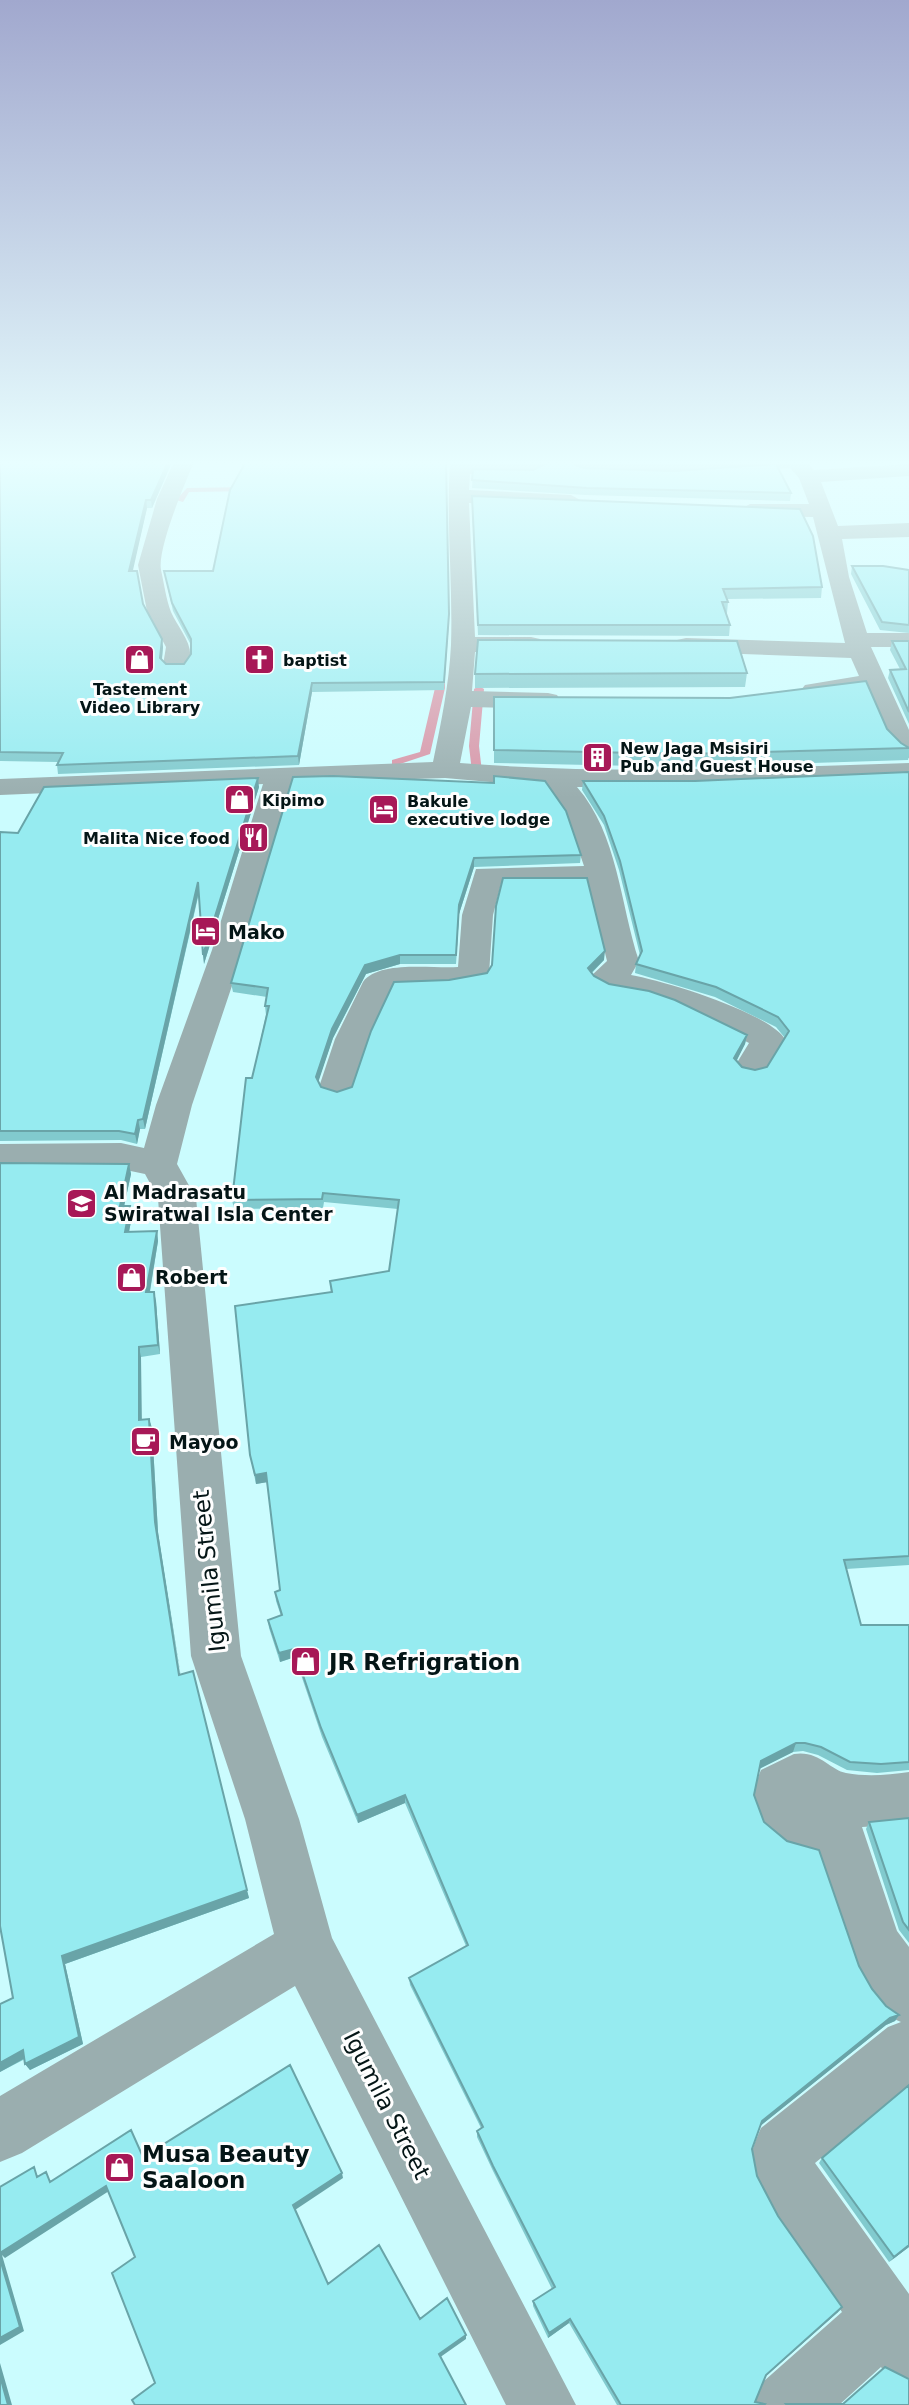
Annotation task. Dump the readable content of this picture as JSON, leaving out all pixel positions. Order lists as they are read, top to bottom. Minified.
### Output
{"streets":{"street":["Igumila Street"]},"places":{"shop":["Tastement Video Library","Kipimo","Robert","JR Refrigration","Musa Beauty Saaloon"],"church":["baptist"],"building":["New Jaga Msisiri Pub and Guest House"],"hotel":["Bakule executive lodge","Mako"],"restaurant":["Malita Nice food"],"school or university":["Al Madrasatu Swiratwal Isla Center"],"cafe":["Mayoo"]}}
